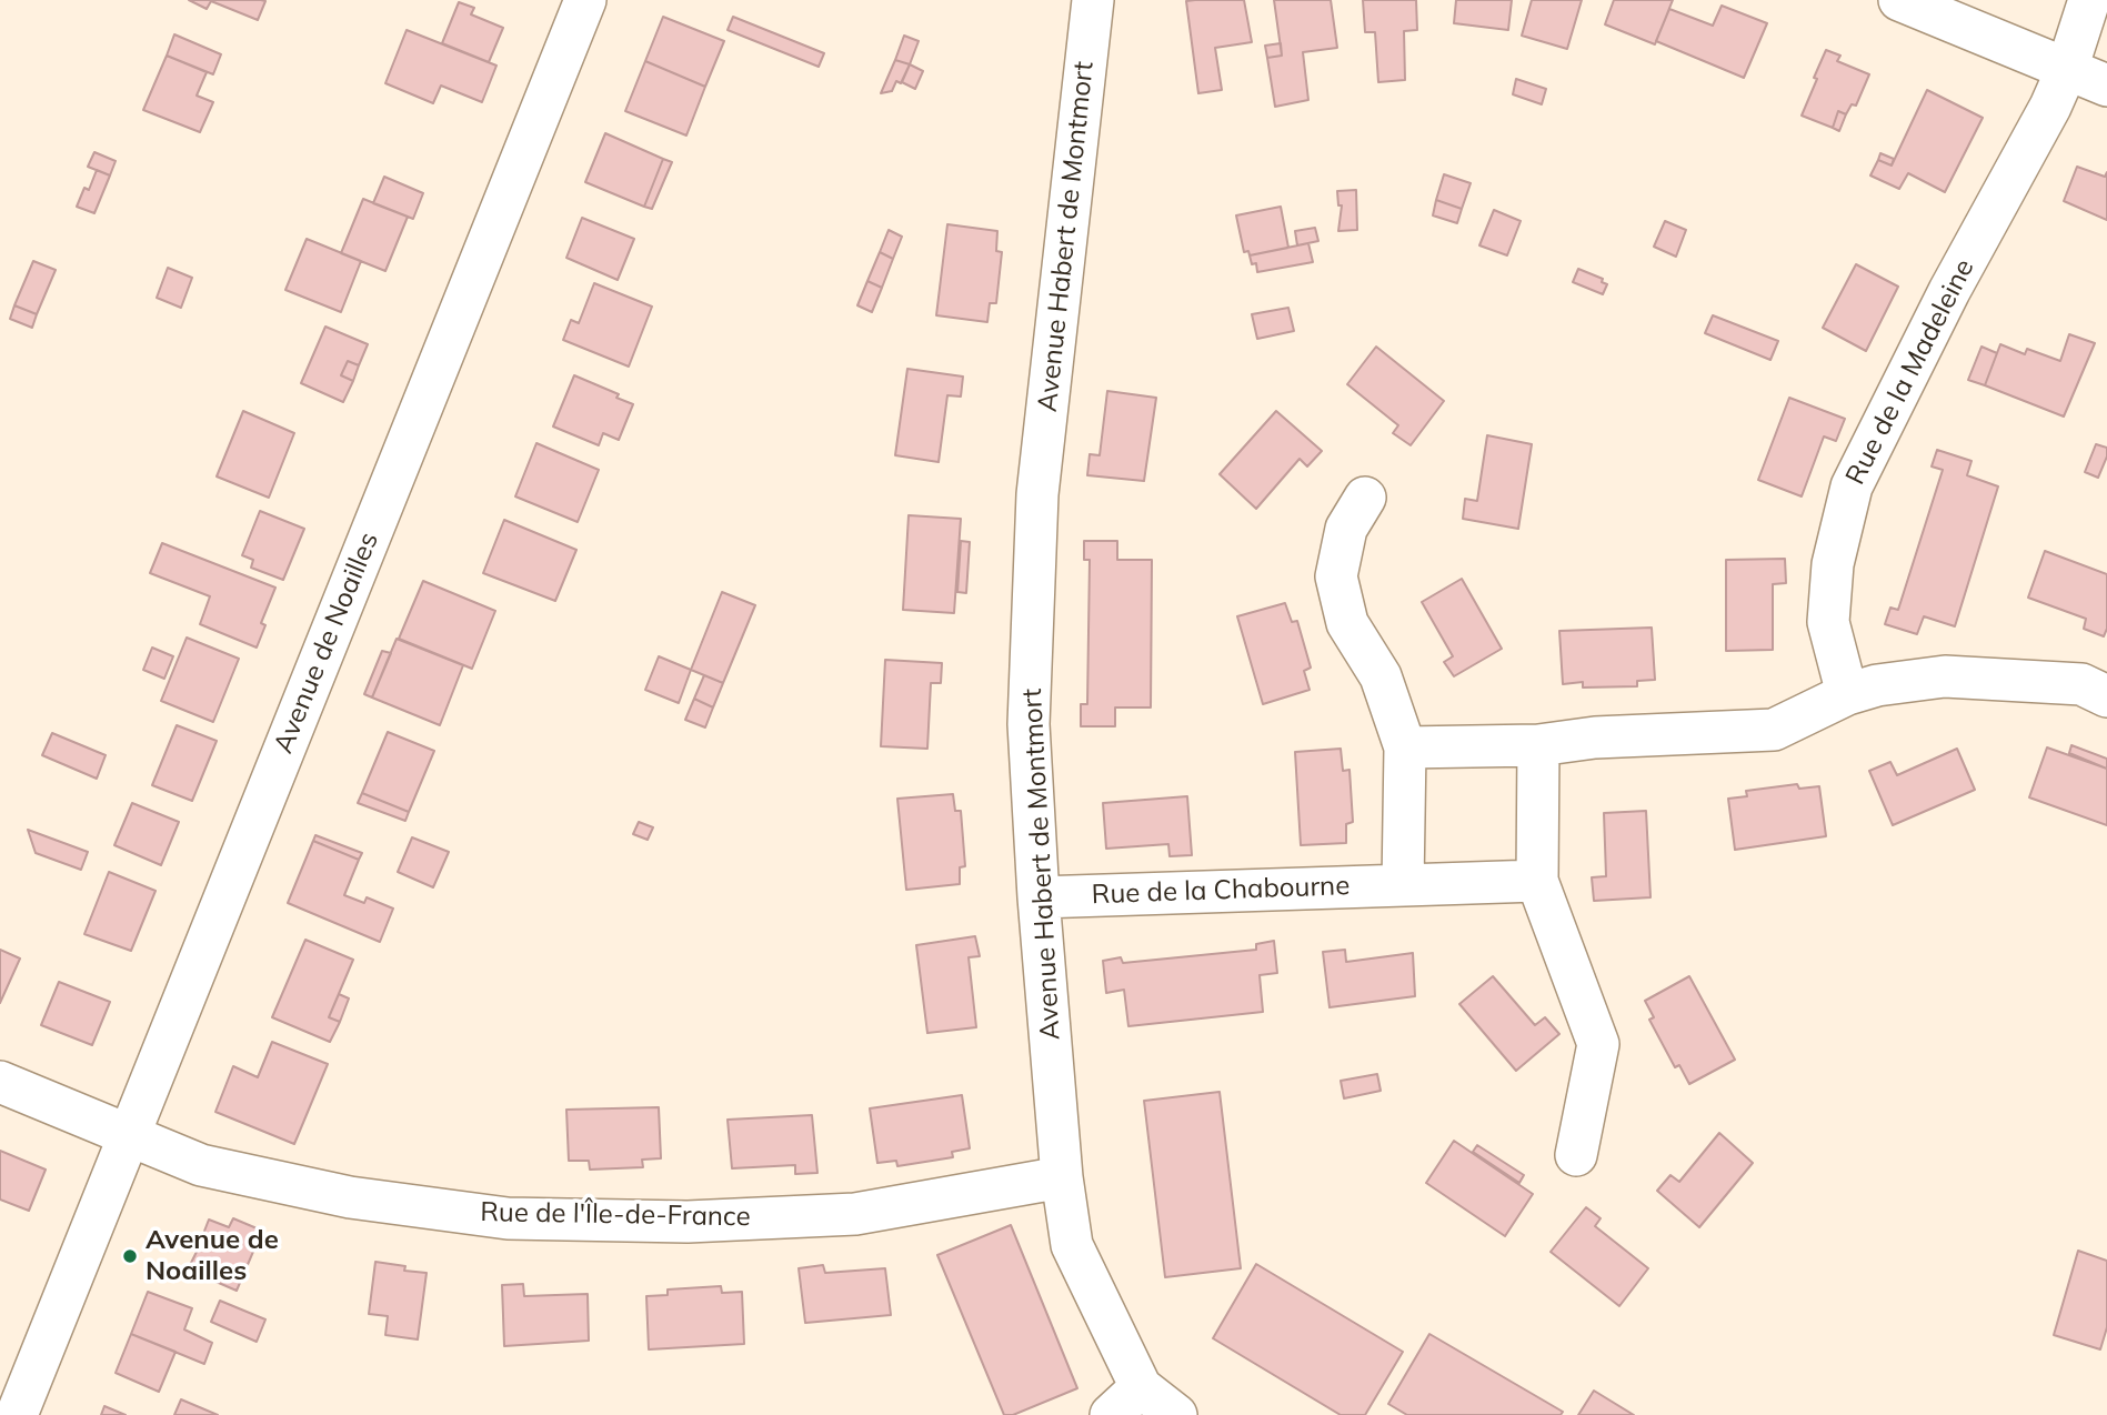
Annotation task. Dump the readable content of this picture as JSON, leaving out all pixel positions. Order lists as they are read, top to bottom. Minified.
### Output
{"streets":{"street":["Avenue Habert de Montmort","Rue de la Madeleine","Avenue de Noailles","Rue de la Chabourne","Rue de l'Île-de-France"]},"crossings":[["Avenue Habert de Montmort","Rue de la Chabourne"],["Avenue Habert de Montmort","Rue de l'Île-de-France"],["Avenue de Noailles","Rue de l'Île-de-France"]],"places":["Avenue de Noailles"]}
